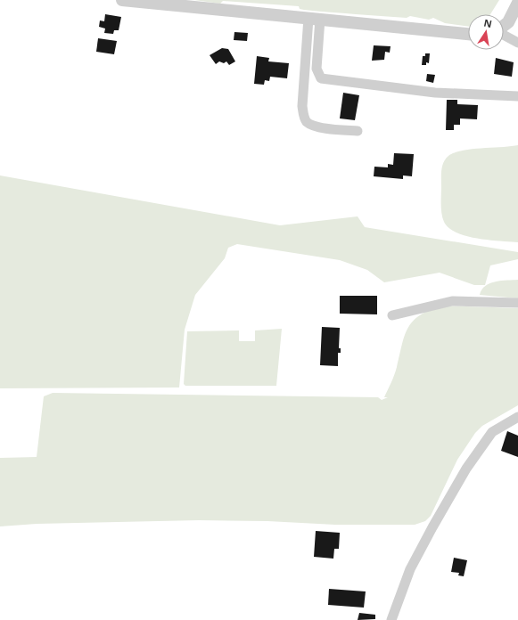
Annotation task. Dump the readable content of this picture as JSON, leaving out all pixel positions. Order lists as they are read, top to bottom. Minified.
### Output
{"north":"top"}
